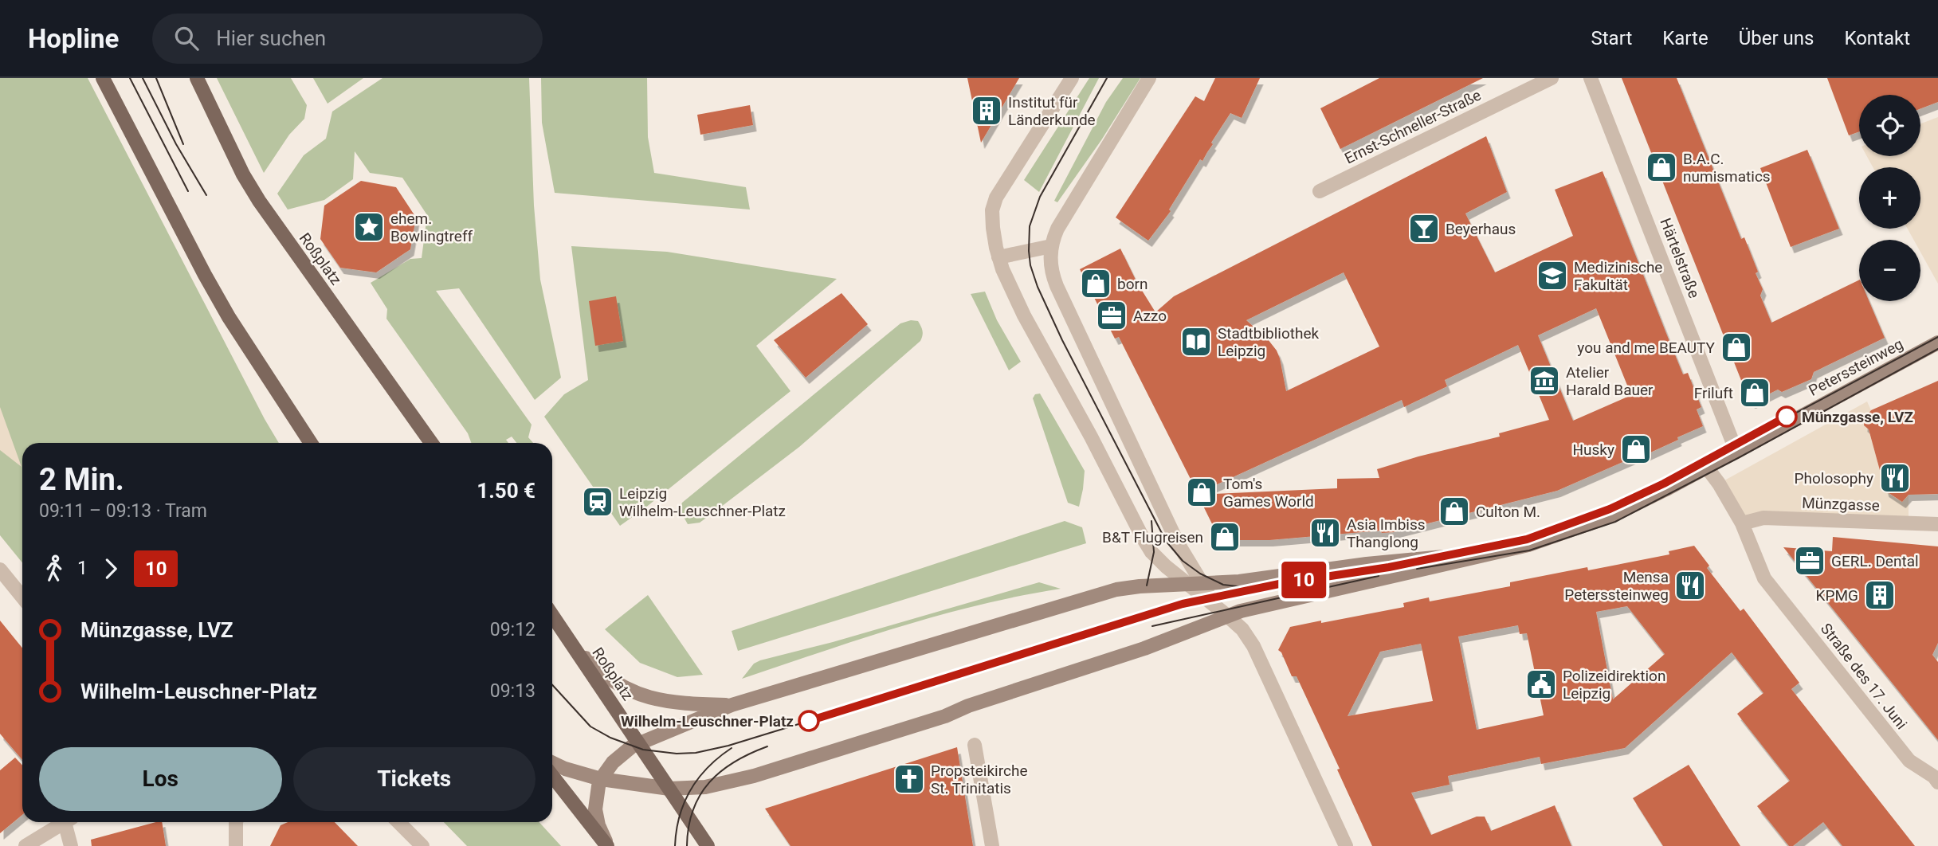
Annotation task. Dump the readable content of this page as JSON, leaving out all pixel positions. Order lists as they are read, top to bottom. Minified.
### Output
{"streets":{"main road":["Roßplatz","Peterssteinweg"],"street":["Ernst-Schneller-Straße","Härtelstraße","Münzgasse","Straße des 17. Juni"]},"crossings":[["Härtelstraße","Peterssteinweg"],["Peterssteinweg","Straße des 17. Juni"],["Münzgasse","Straße des 17. Juni"]],"places":{"building":["Institut für Länderkunde","KPMG"],"shop":["B.A.C. numismatics","born","you and me BEAUTY","Friluft","Husky","Tom's Games World","Culton M.","B&T Flugreisen"],"place":["ehem. Bowlingtreff"],"bar":["Beyerhaus"],"school or university":["Medizinische Fakultät"],"office":["Azzo","GERL. Dental"],"library":["Stadtbibliothek Leipzig"],"museum":["Atelier Harald Bauer"],"other":["Münzgasse, LVZ","Wilhelm-Leuschner-Platz"],"restaurant":["Pholosophy","Asia Imbiss Thanglong","Mensa Peterssteinweg"],"station":["Leipzig Wilhelm-Leuschner-Platz"],"public building":["Polizeidirektion Leipzig"],"church":["Propsteikirche St. Trinitatis"]},"lines":["tram line 10"],"page":{"header":"Hopline","search":"Hier suchen","nav":["Start","Karte","Über uns","Kontakt"],"on_map":"10","map_buttons":["+","−"],"heading":["2 Min.","09:11 – 09:13 · Tram","1.50 €"],"legs":["1","10"],"list":[{"name":"Münzgasse, LVZ","value":"09:12"},{"name":"Wilhelm-Leuschner-Platz","value":"09:13"}],"buttons":["Los","Tickets"]}}
